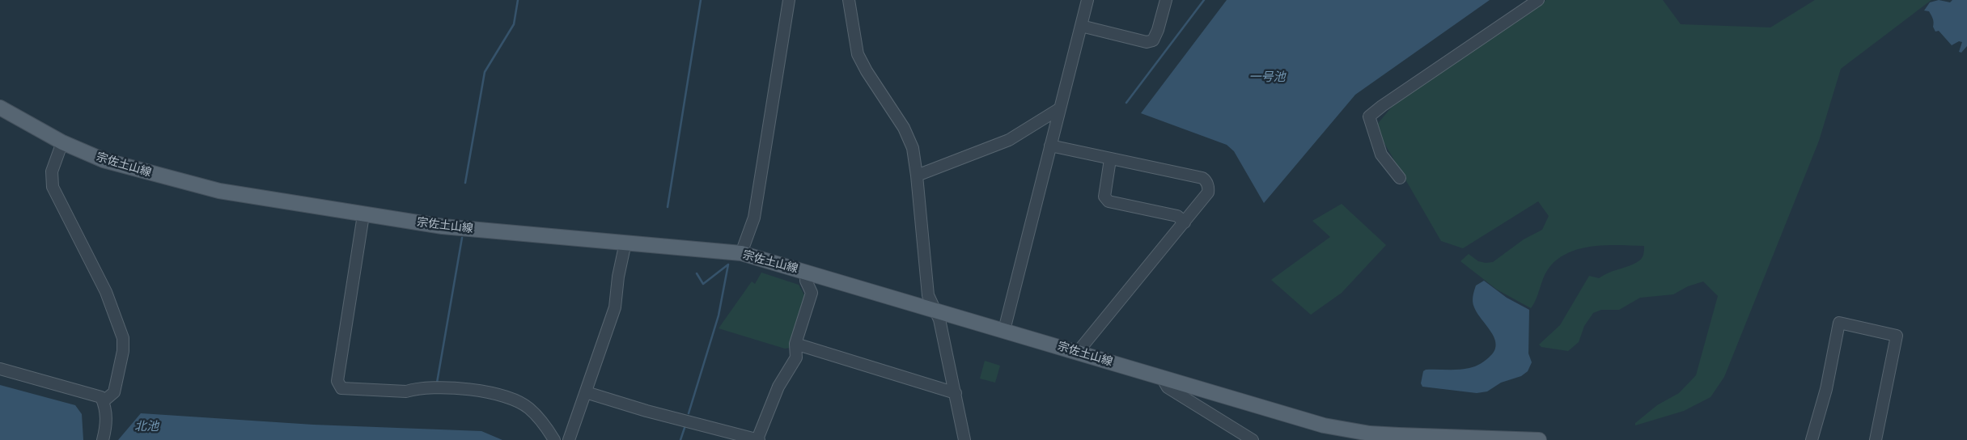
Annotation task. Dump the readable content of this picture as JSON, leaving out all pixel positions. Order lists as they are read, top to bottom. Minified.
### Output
{"streets":{"main road":["宗佐土山線"]},"water":["一号池","北池"]}
